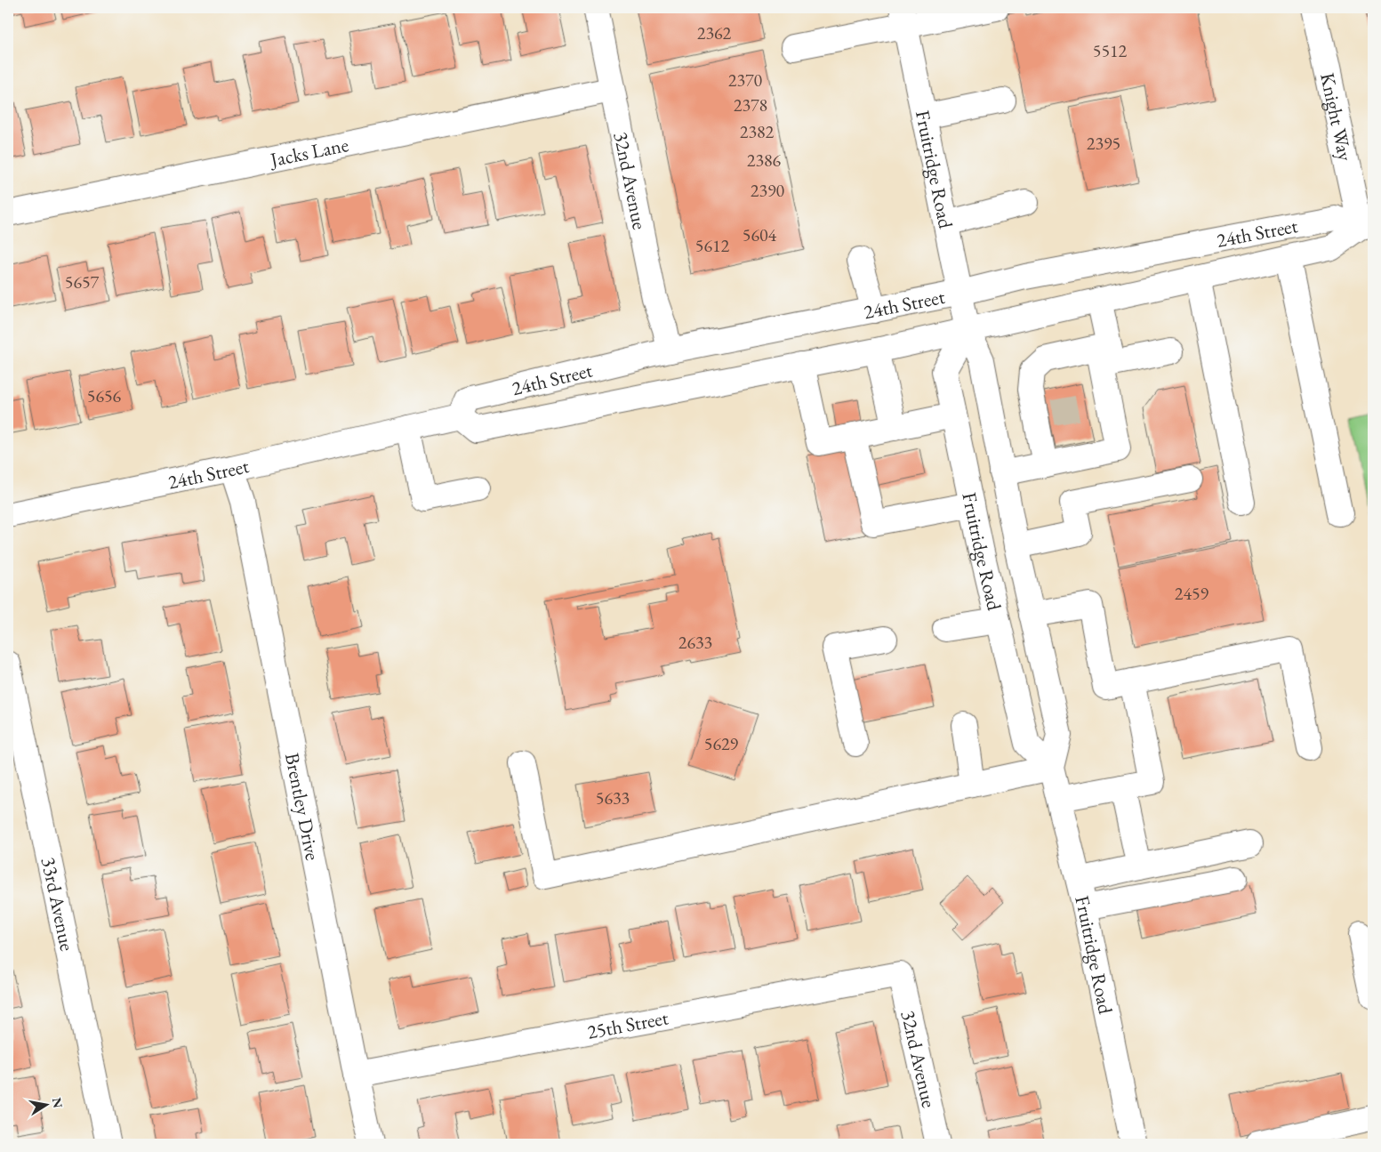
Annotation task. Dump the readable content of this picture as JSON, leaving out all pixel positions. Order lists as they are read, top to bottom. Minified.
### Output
{"streets":{"street":["Knight Way","Jacks Lane","Fruitridge Road","32nd Avenue","24th Street","Brentley Drive","33rd Avenue","25th Street"]},"crossings":[["Knight Way","24th Street"],["Jacks Lane","32nd Avenue"],["Fruitridge Road","24th Street"],["32nd Avenue","24th Street"],["32nd Avenue","25th Street"],["24th Street","Brentley Drive"],["Brentley Drive","25th Street"]],"house_numbers":["2362","5512","2370","2378","2382","2395","2386","2390","5604","5612","5657","5656","2459","2633","5629","5633"],"north":"right"}
